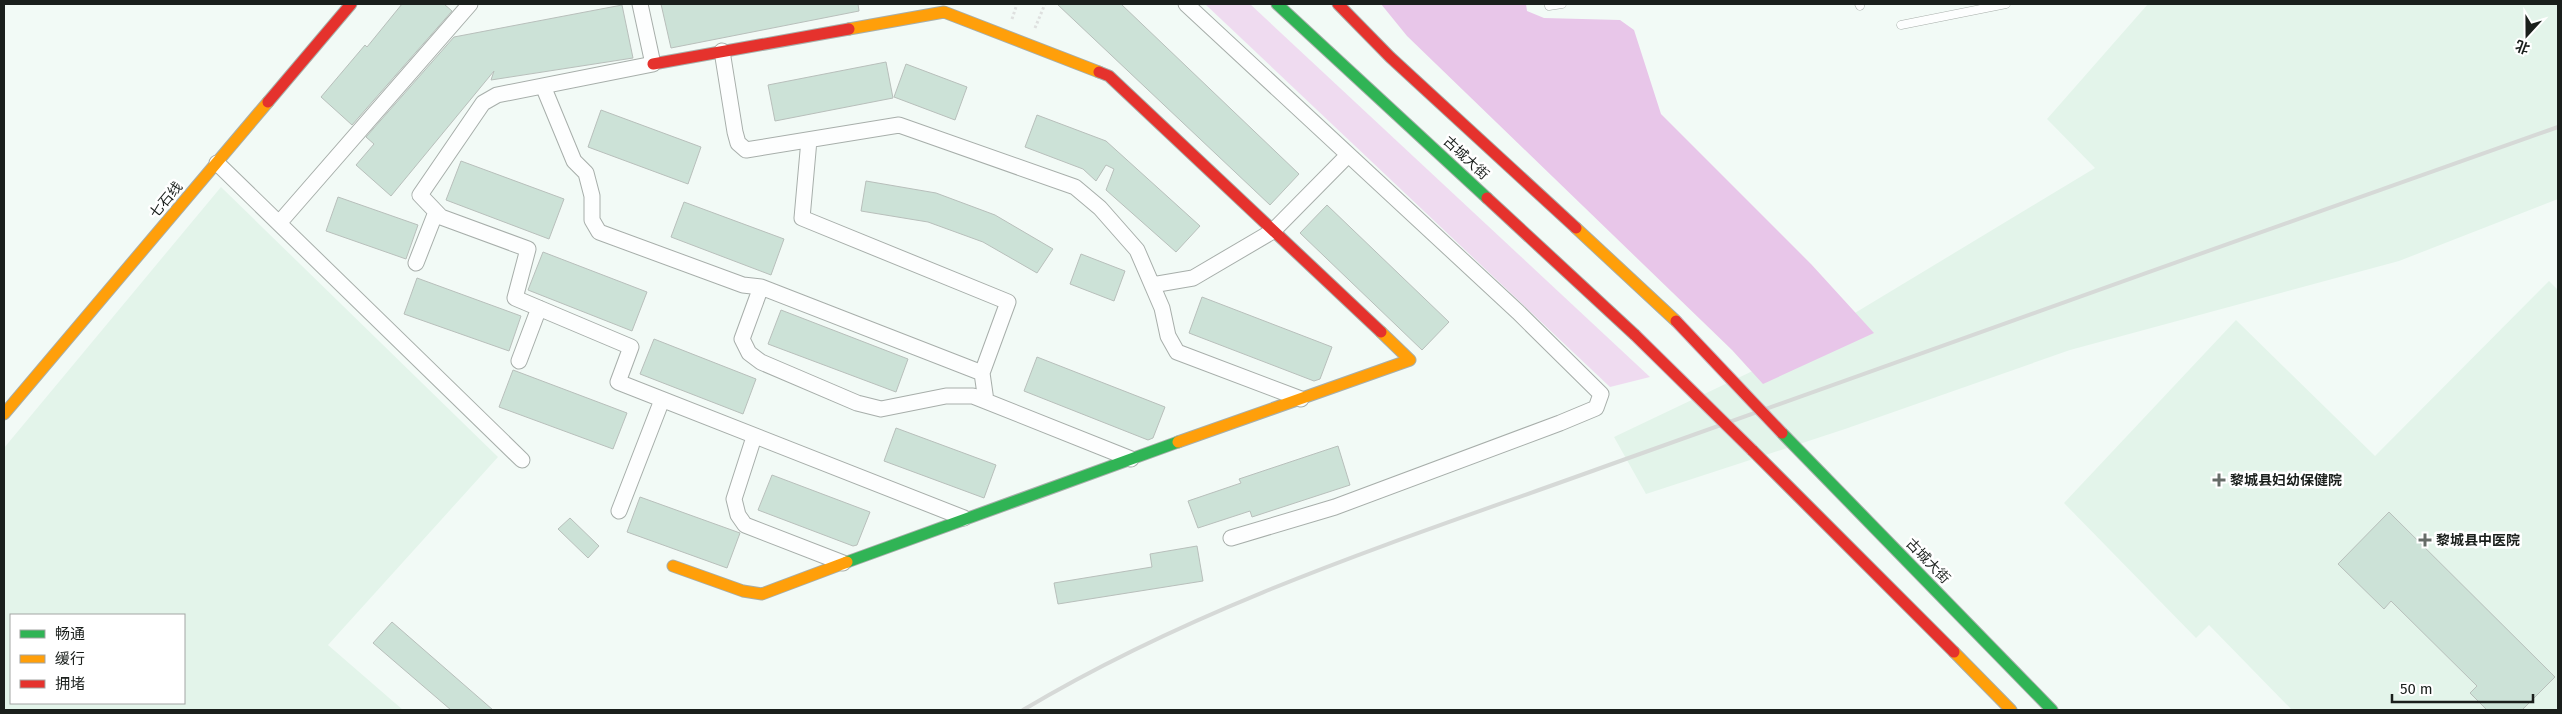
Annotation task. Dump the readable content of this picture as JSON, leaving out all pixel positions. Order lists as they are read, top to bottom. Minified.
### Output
{"streets":{"street":["古城大街","七石线"]},"places":{"health":["黎城县妇幼保健院","黎城县中医院"]},"legend":["畅通","缓行","拥堵"],"scale_bar":"50 m","north":"bottom"}
